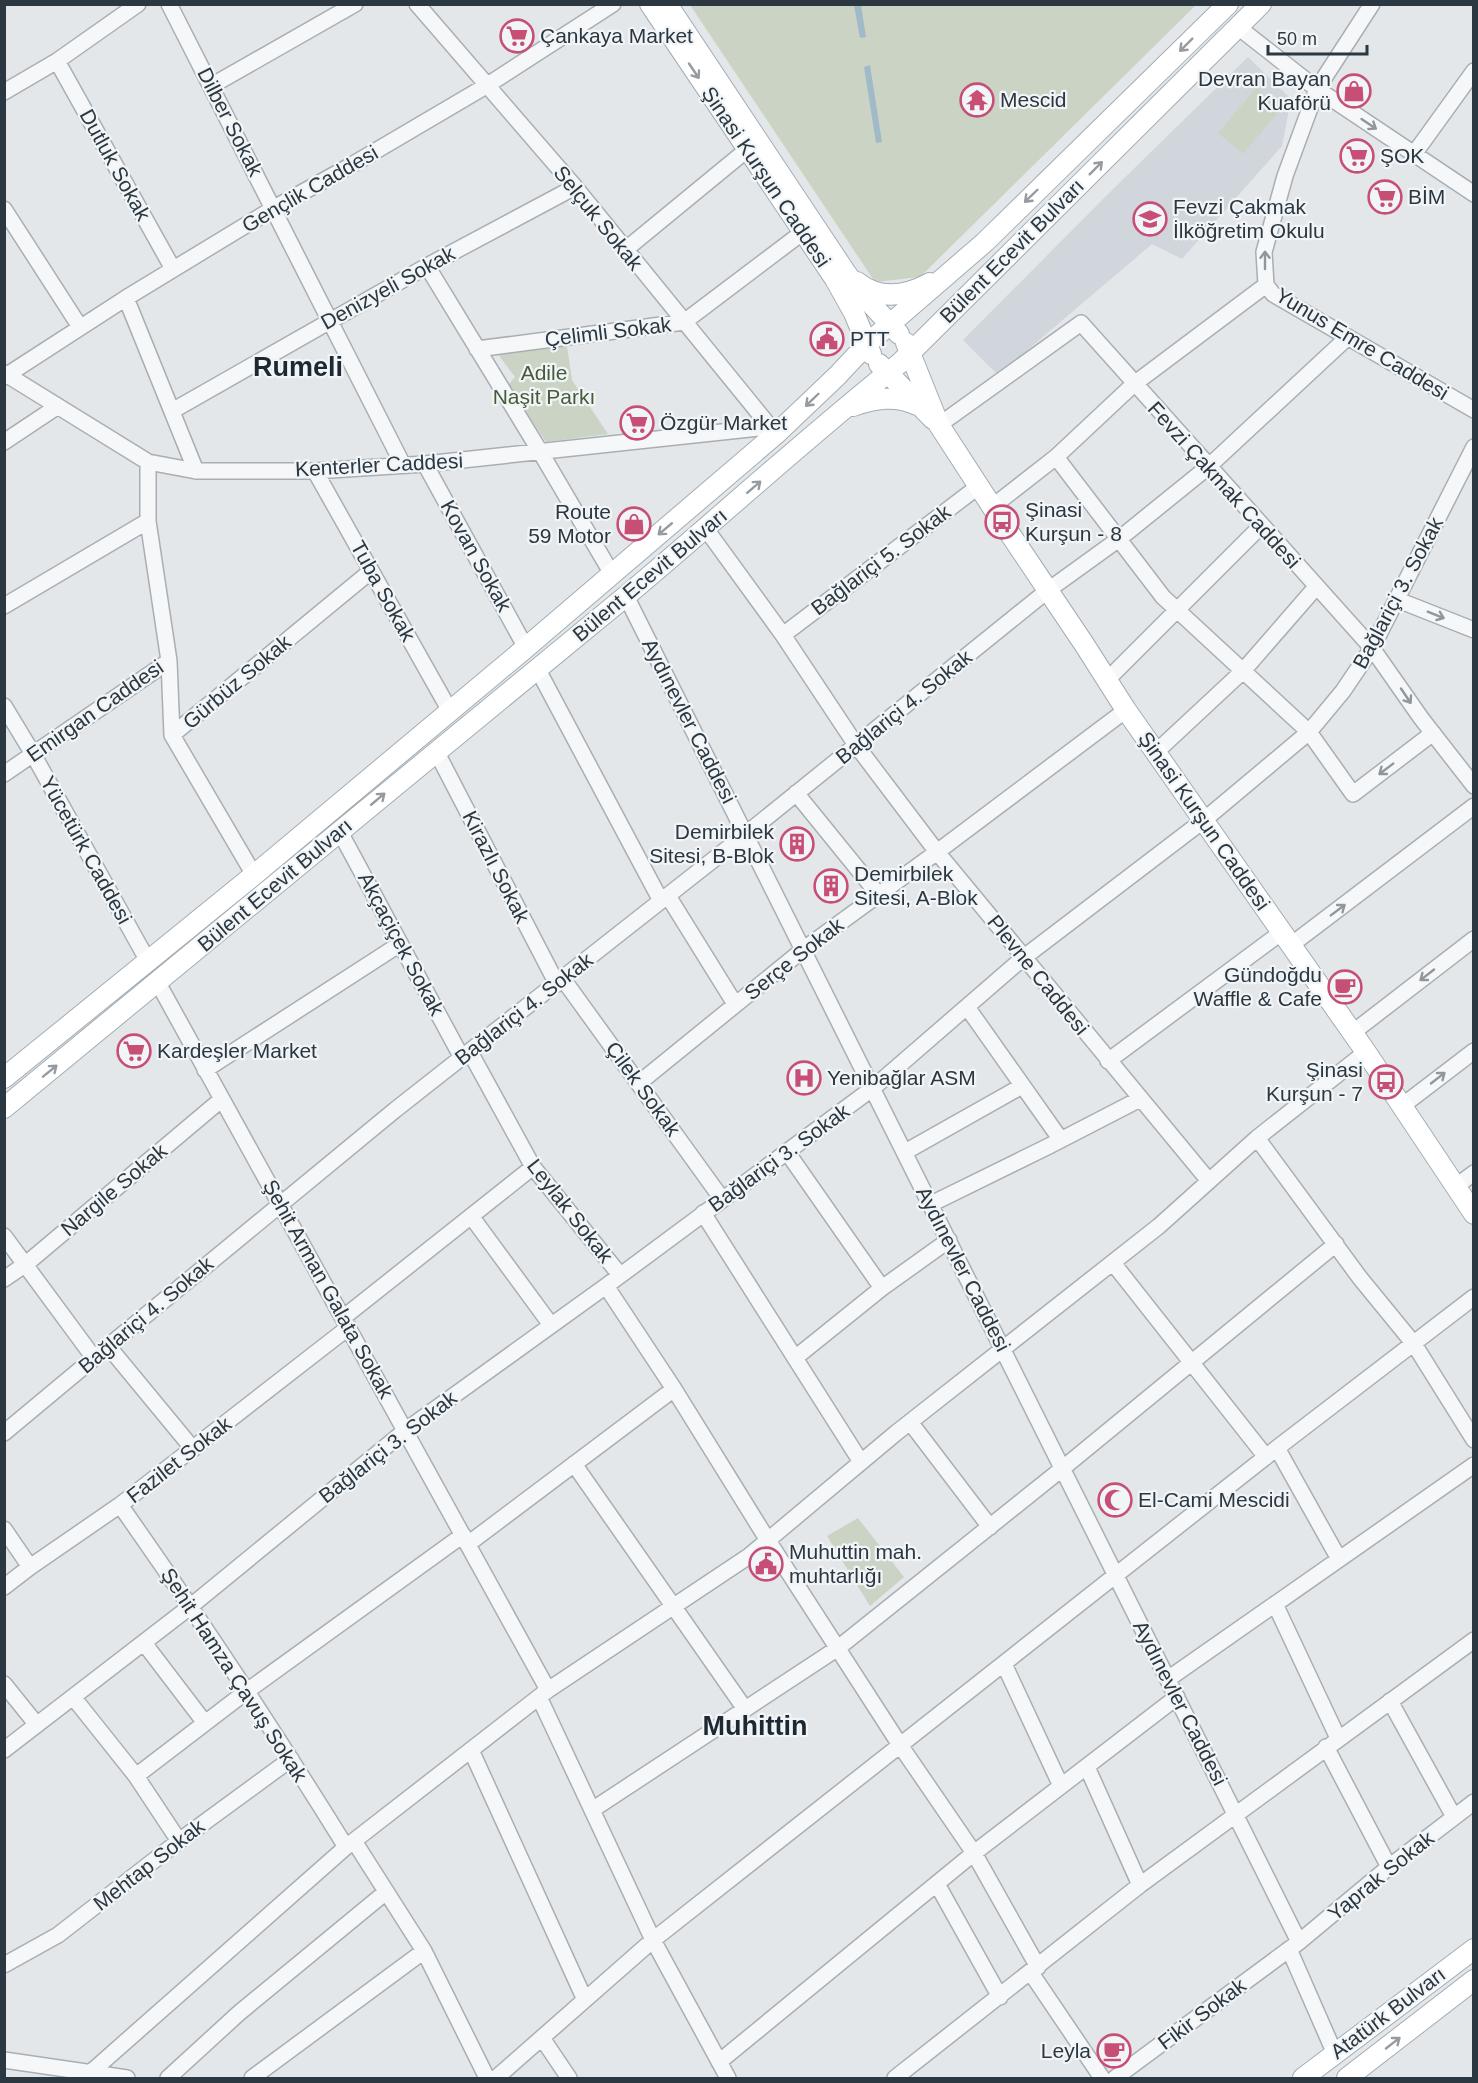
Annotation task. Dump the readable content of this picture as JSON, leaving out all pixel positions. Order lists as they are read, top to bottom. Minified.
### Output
{"streets":{"main road":["Şinasi Kurşun Caddesi","Bülent Ecevit Bulvarı","Atatürk Bulvarı"],"street":["Dilber Sokak","Dutluk Sokak","Gençlik Caddesi","Selçuk Sokak","Denizyeli Sokak","Çelimli Sokak","Yunus Emre Caddesi","Kenterler Caddesi","Fevzi Çakmak Caddesi","Kovan Sokak","Bağlariçi 5. Sokak","Tuba Sokak","Bağlariçi 3. Sokak","Gürbüz Sokak","Bağlariçi 4. Sokak","Emirgan Caddesi","Aydınevler Caddesi","Yücetürk Caddesi","Kirazlı Sokak","Akçaçiçek Sokak","Serçe Sokak","Plevne Caddesi","Çilek Sokak","Nargile Sokak","Leylak Sokak","Şehit Arman Galata Sokak","Fazilet Sokak","Şehit Hamza Çavuş Sokak","Mehtap Sokak","Yaprak Sokak","Fikir Sokak"]},"crossings":[["Dilber Sokak","Gençlik Caddesi"],["Dilber Sokak","Denizyeli Sokak"],["Dilber Sokak","Kenterler Caddesi"],["Dutluk Sokak","Gençlik Caddesi"],["Şinasi Kurşun Caddesi","Bülent Ecevit Bulvarı"],["Şinasi Kurşun Caddesi","Çelimli Sokak"],["Şinasi Kurşun Caddesi","Fevzi Çakmak Caddesi"],["Şinasi Kurşun Caddesi","Bağlariçi 5. Sokak"],["Şinasi Kurşun Caddesi","Bağlariçi 3. Sokak"],["Şinasi Kurşun Caddesi","Bağlariçi 4. Sokak"],["Şinasi Kurşun Caddesi","Serçe Sokak"],["Gençlik Caddesi","Selçuk Sokak"],["Gençlik Caddesi","Kenterler Caddesi"],["Selçuk Sokak","Bülent Ecevit Bulvarı"],["Selçuk Sokak","Denizyeli Sokak"],["Selçuk Sokak","Çelimli Sokak"],["Selçuk Sokak","Kenterler Caddesi"],["Bülent Ecevit Bulvarı","Kenterler Caddesi"],["Bülent Ecevit Bulvarı","Kovan Sokak"],["Bülent Ecevit Bulvarı","Tuba Sokak"],["Bülent Ecevit Bulvarı","Gürbüz Sokak"],["Bülent Ecevit Bulvarı","Aydınevler Caddesi"],["Bülent Ecevit Bulvarı","Yücetürk Caddesi"],["Bülent Ecevit Bulvarı","Kirazlı Sokak"],["Bülent Ecevit Bulvarı","Akçaçiçek Sokak"],["Bülent Ecevit Bulvarı","Plevne Caddesi"],["Bülent Ecevit Bulvarı","Şehit Arman Galata Sokak"],["Yunus Emre Caddesi","Bağlariçi 4. Sokak"],["Kenterler Caddesi","Kovan Sokak"],["Kenterler Caddesi","Tuba Sokak"],["Kenterler Caddesi","Emirgan Caddesi"],["Fevzi Çakmak Caddesi","Bağlariçi 3. Sokak"],["Fevzi Çakmak Caddesi","Bağlariçi 4. Sokak"],["Bağlariçi 5. Sokak","Plevne Caddesi"],["Tuba Sokak","Gürbüz Sokak"],["Bağlariçi 3. Sokak","Aydınevler Caddesi"],["Bağlariçi 3. Sokak","Plevne Caddesi"],["Bağlariçi 3. Sokak","Çilek Sokak"],["Bağlariçi 3. Sokak","Leylak Sokak"],["Bağlariçi 3. Sokak","Şehit Arman Galata Sokak"],["Bağlariçi 3. Sokak","Şehit Hamza Çavuş Sokak"],["Bağlariçi 4. Sokak","Aydınevler Caddesi"],["Bağlariçi 4. Sokak","Kirazlı Sokak"],["Bağlariçi 4. Sokak","Akçaçiçek Sokak"],["Bağlariçi 4. Sokak","Plevne Caddesi"],["Bağlariçi 4. Sokak","Çilek Sokak"],["Bağlariçi 4. Sokak","Leylak Sokak"],["Bağlariçi 4. Sokak","Şehit Arman Galata Sokak"],["Emirgan Caddesi","Yücetürk Caddesi"],["Aydınevler Caddesi","Serçe Sokak"],["Aydınevler Caddesi","Yaprak Sokak"],["Aydınevler Caddesi","Atatürk Bulvarı"],["Aydınevler Caddesi","Fikir Sokak"],["Kirazlı Sokak","Çilek Sokak"],["Akçaçiçek Sokak","Leylak Sokak"],["Serçe Sokak","Plevne Caddesi"],["Serçe Sokak","Çilek Sokak"],["Nargile Sokak","Şehit Arman Galata Sokak"],["Leylak Sokak","Fazilet Sokak"],["Şehit Arman Galata Sokak","Fazilet Sokak"],["Fazilet Sokak","Şehit Hamza Çavuş Sokak"],["Şehit Hamza Çavuş Sokak","Mehtap Sokak"],["Yaprak Sokak","Fikir Sokak"]],"one_way":["Yunus Emre Caddesi"],"districts":["Rumeli","Muhittin"],"parks":["Adile Naşit Parkı"],"places":{"supermarket":["Çankaya Market","ŞOK","BİM","Özgür Market","Kardeşler Market"],"shop":["Devran Bayan Kuaförü","Route 59 Motor"],"temple":["Mescid"],"school or university":["Fevzi Çakmak İlköğretim Okulu"],"public building":["PTT","Muhuttin mah. muhtarlığı"],"bus stop":["Şinasi Kurşun - 8","Şinasi Kurşun - 7"],"building":["Demirbilek Sitesi, B-Blok","Demirbilek Sitesi, A-Blok"],"cafe":["Gündoğdu Waffle & Cafe","Leyla"],"hospital":["Yenibağlar ASM"],"mosque":["El-Cami Mescidi"]},"scale_bar":"50 m"}
